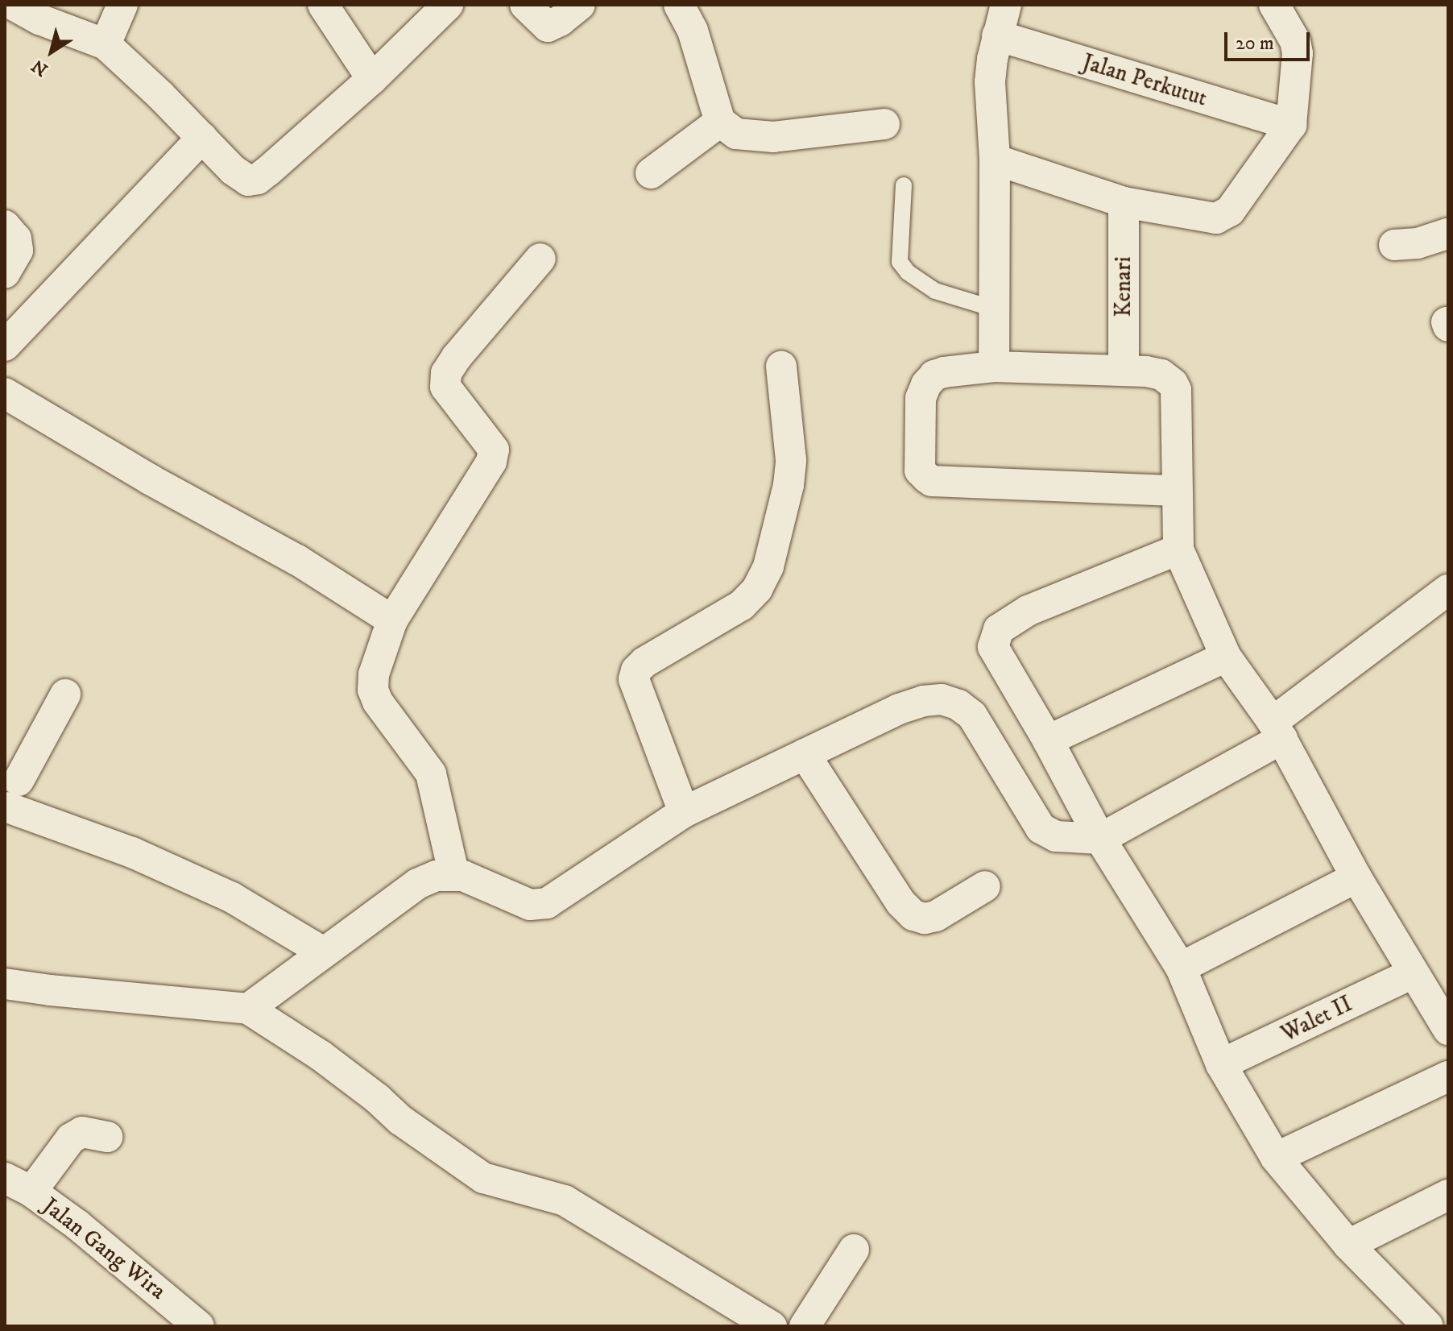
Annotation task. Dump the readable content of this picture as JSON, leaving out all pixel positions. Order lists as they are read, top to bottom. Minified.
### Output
{"streets":{"street":["Jalan Perkutut","Kenari","Walet II","Jalan Gang Wira"]},"scale_bar":"20 m","north":"bottom left"}
